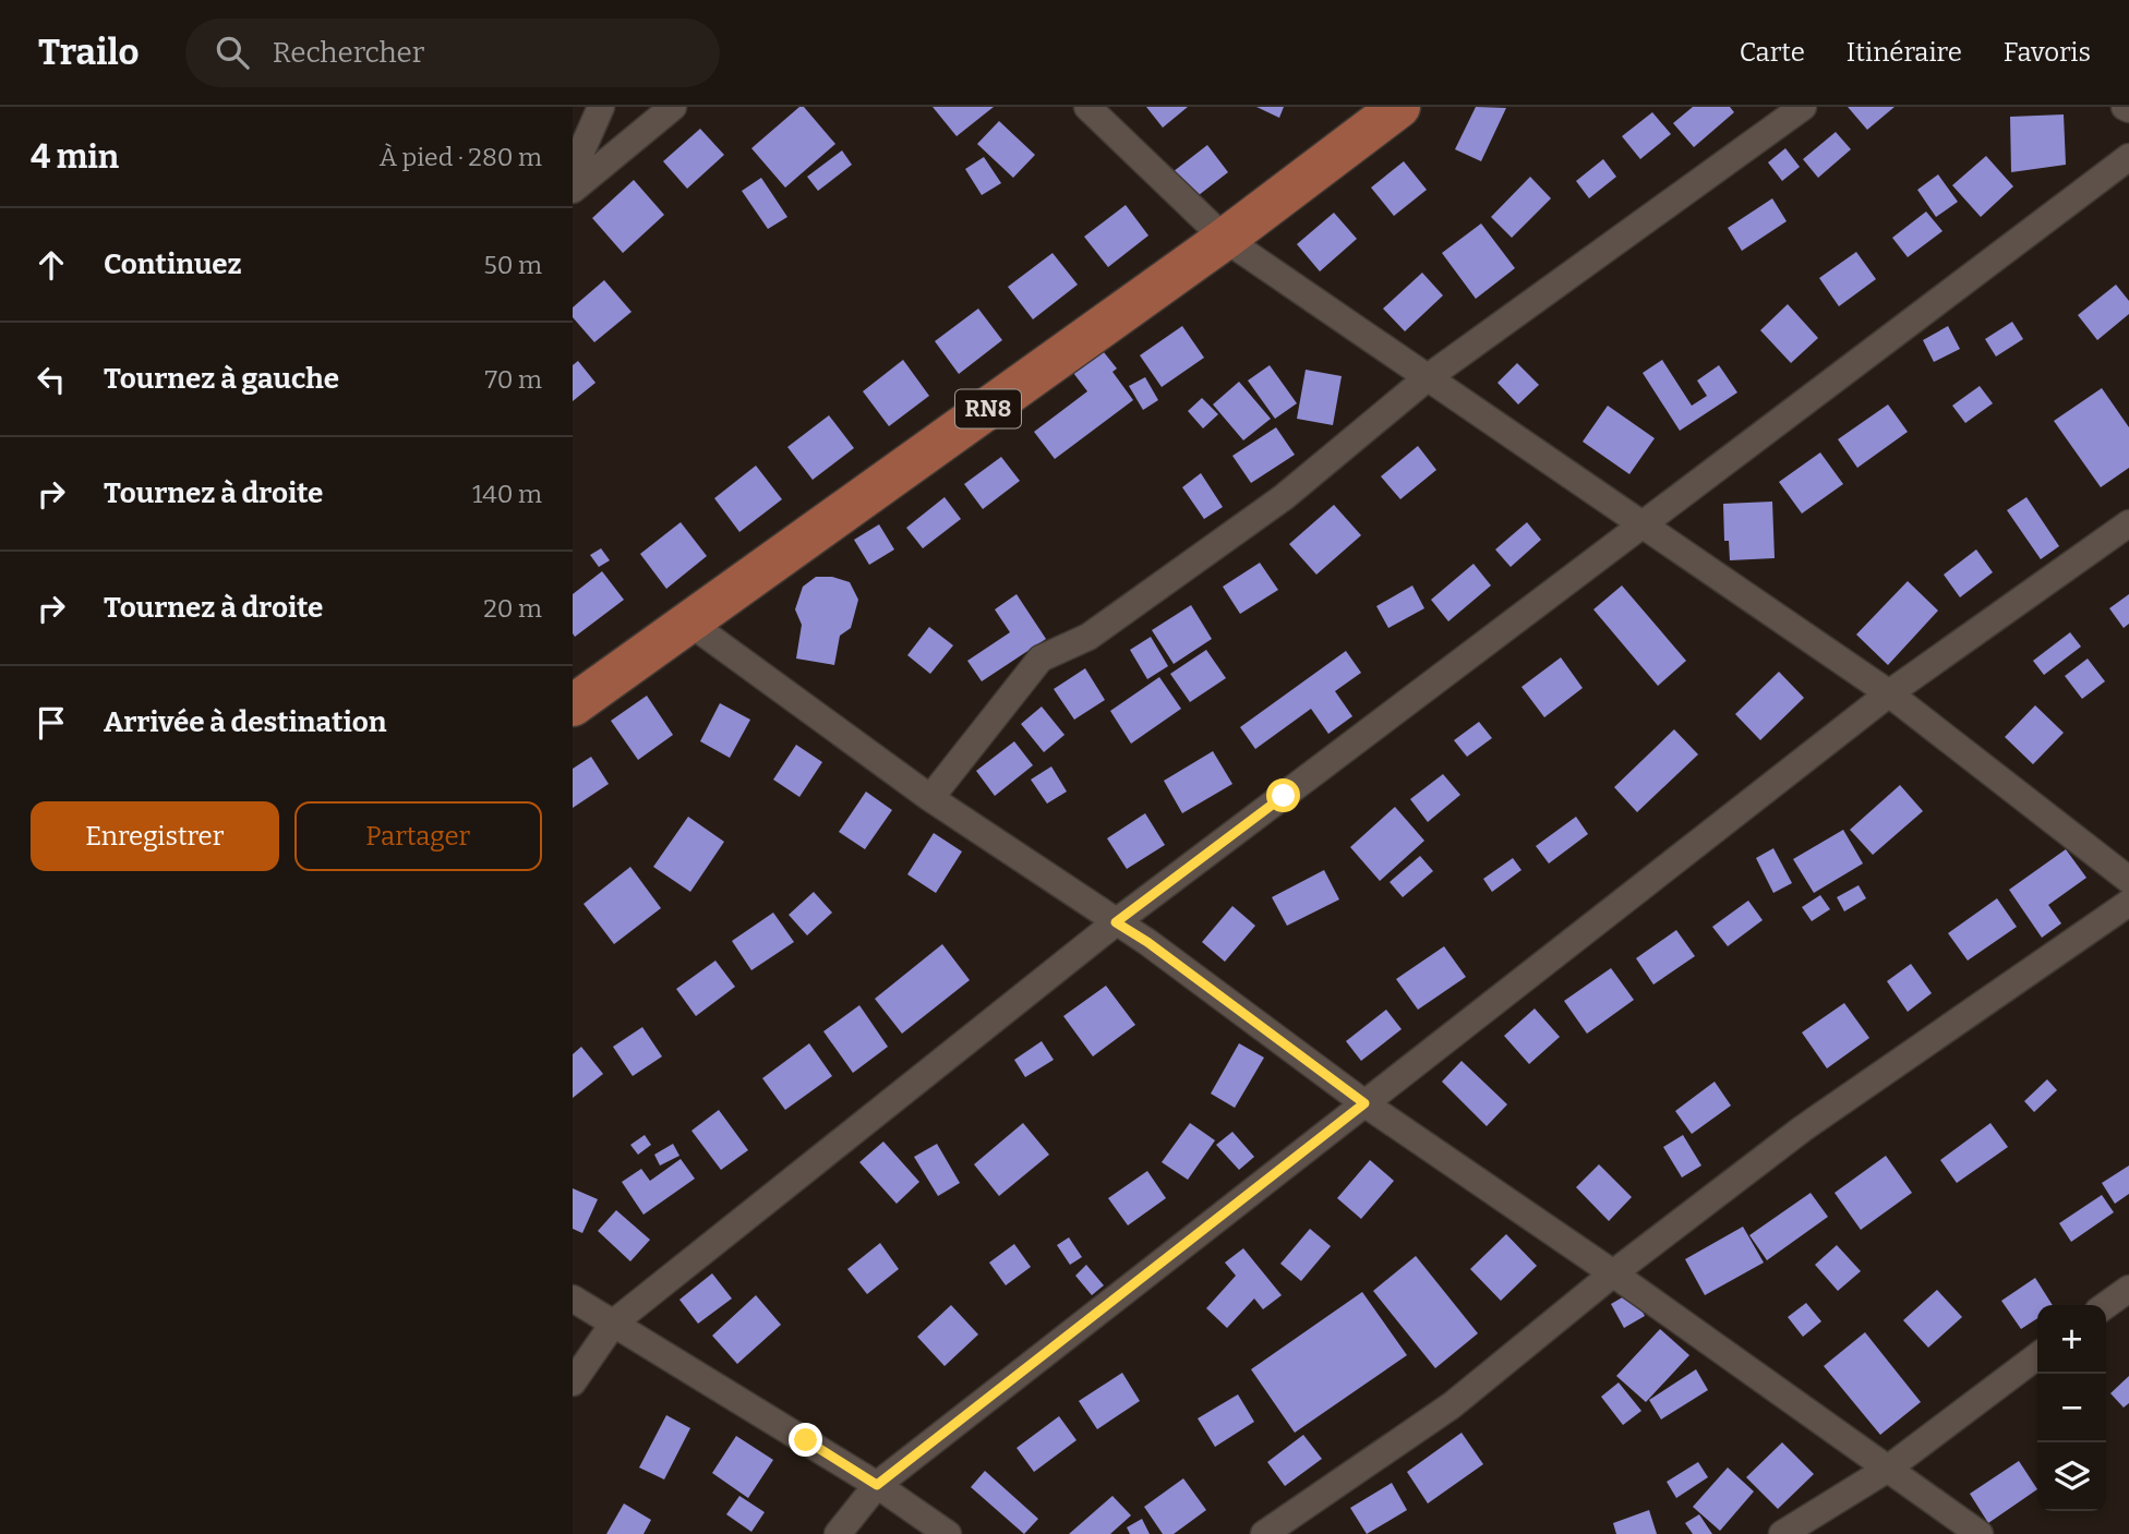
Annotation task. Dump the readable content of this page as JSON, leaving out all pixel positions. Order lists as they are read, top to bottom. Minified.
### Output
{"streets":{"main road":["RN8"]},"page":{"header":"Trailo","search":"Rechercher","nav":["Carte","Itinéraire","Favoris"],"heading":["4 min","À pied · 280 m"],"list":[["Continuez","50 m"],["Tournez à gauche","70 m"],["Tournez à droite","140 m"],["Tournez à droite","20 m"],"Arrivée à destination"],"buttons":["Enregistrer","Partager"],"map_buttons":["+","−"]}}
